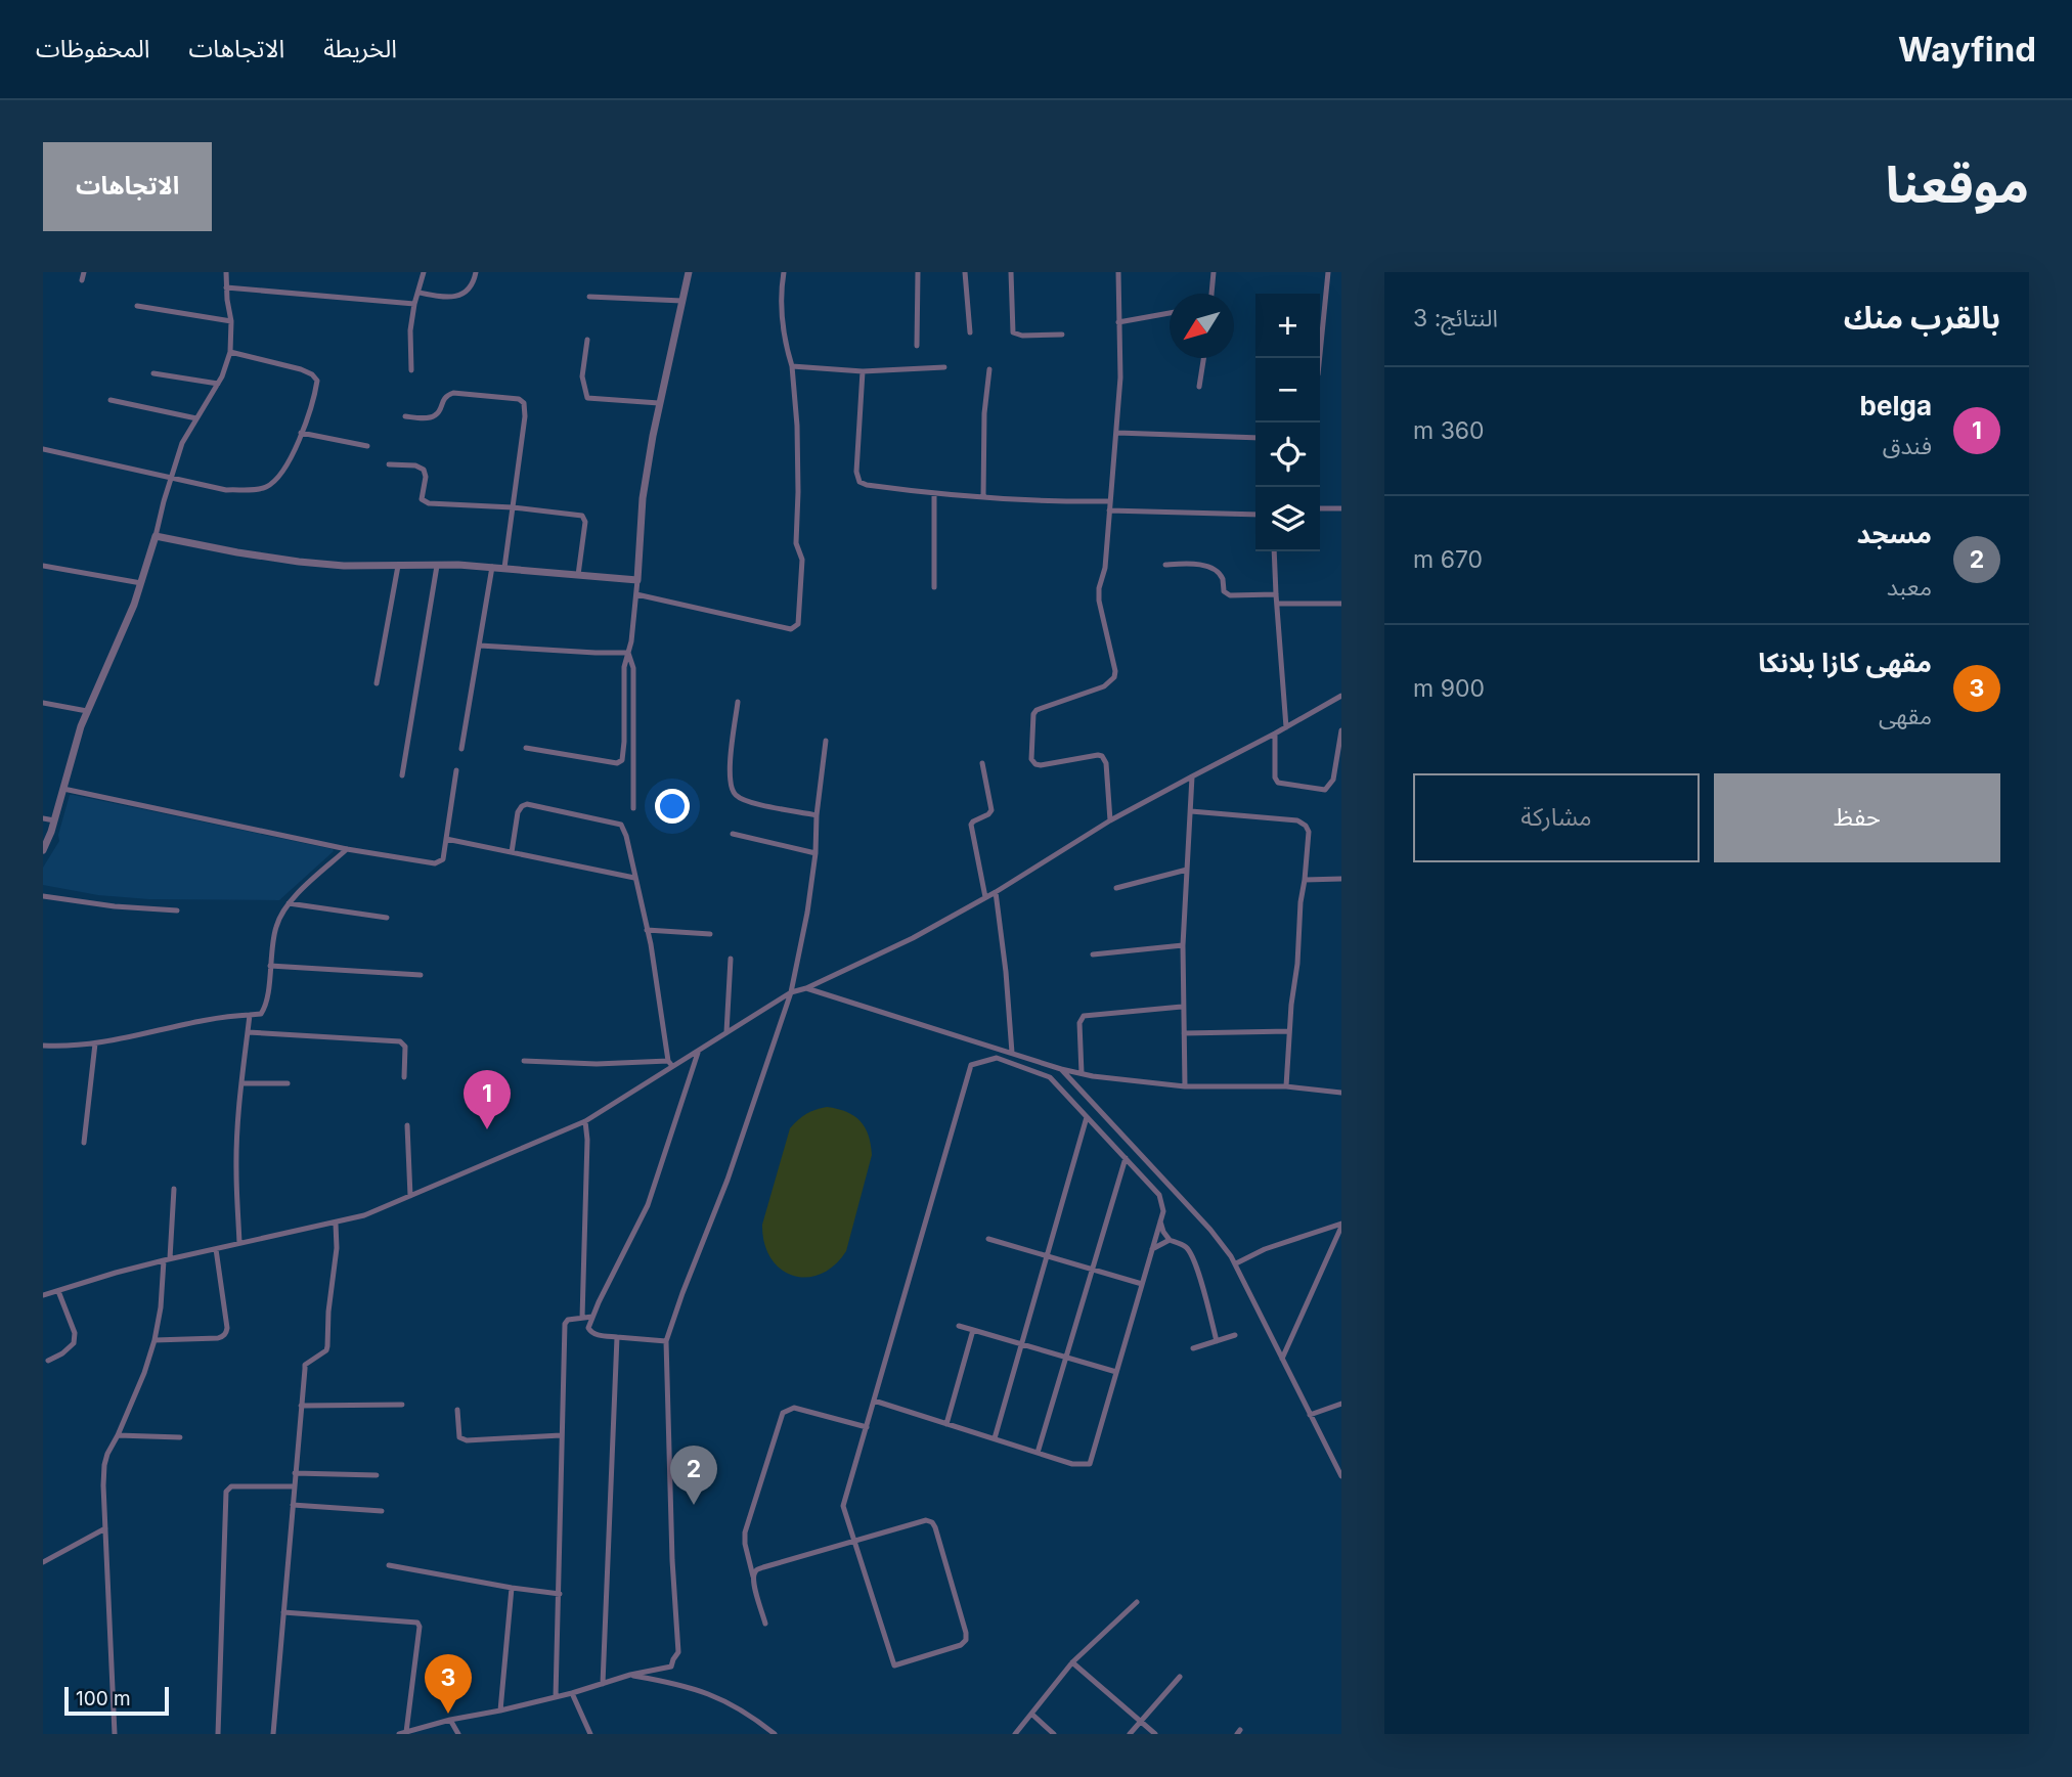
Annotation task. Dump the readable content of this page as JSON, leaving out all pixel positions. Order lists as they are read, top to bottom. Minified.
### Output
{"scale_bar":"100 m","north":"bottom left","page":{"header":"Wayfind","nav":["الخريطة","الاتجاهات","المحفوظات"],"title":"موقعنا","buttons":["الاتجاهات",["حفظ","مشاركة"]],"heading":["بالقرب منك","النتائج: 3"],"map_buttons":["+","−"],"list":[{"mark":"1","name":"belga","note":"فندق","value":"360 m"},{"mark":"2","name":"مسجد","note":"معبد","value":"670 m"},{"mark":"3","name":"مقهى كازا بلانكا","note":"مقهى","value":"900 m"}],"pins":["1","2","3"],"scale":"100 m"}}
